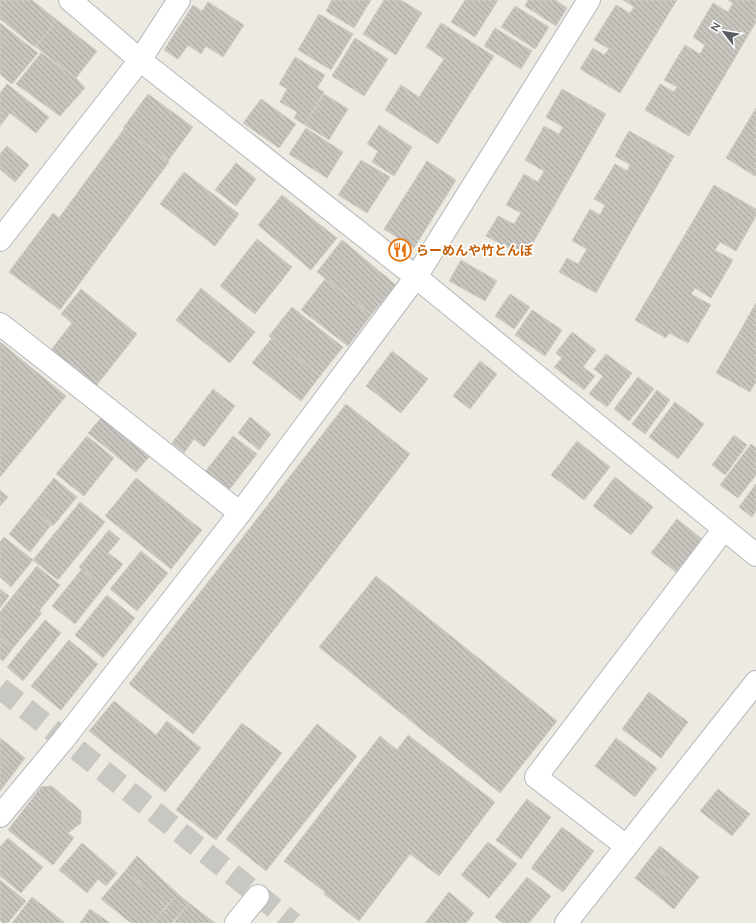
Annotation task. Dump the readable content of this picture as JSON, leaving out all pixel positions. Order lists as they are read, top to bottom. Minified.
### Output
{"places":{"restaurant":["らーめんや竹とんぼ"]},"north":"top left"}
